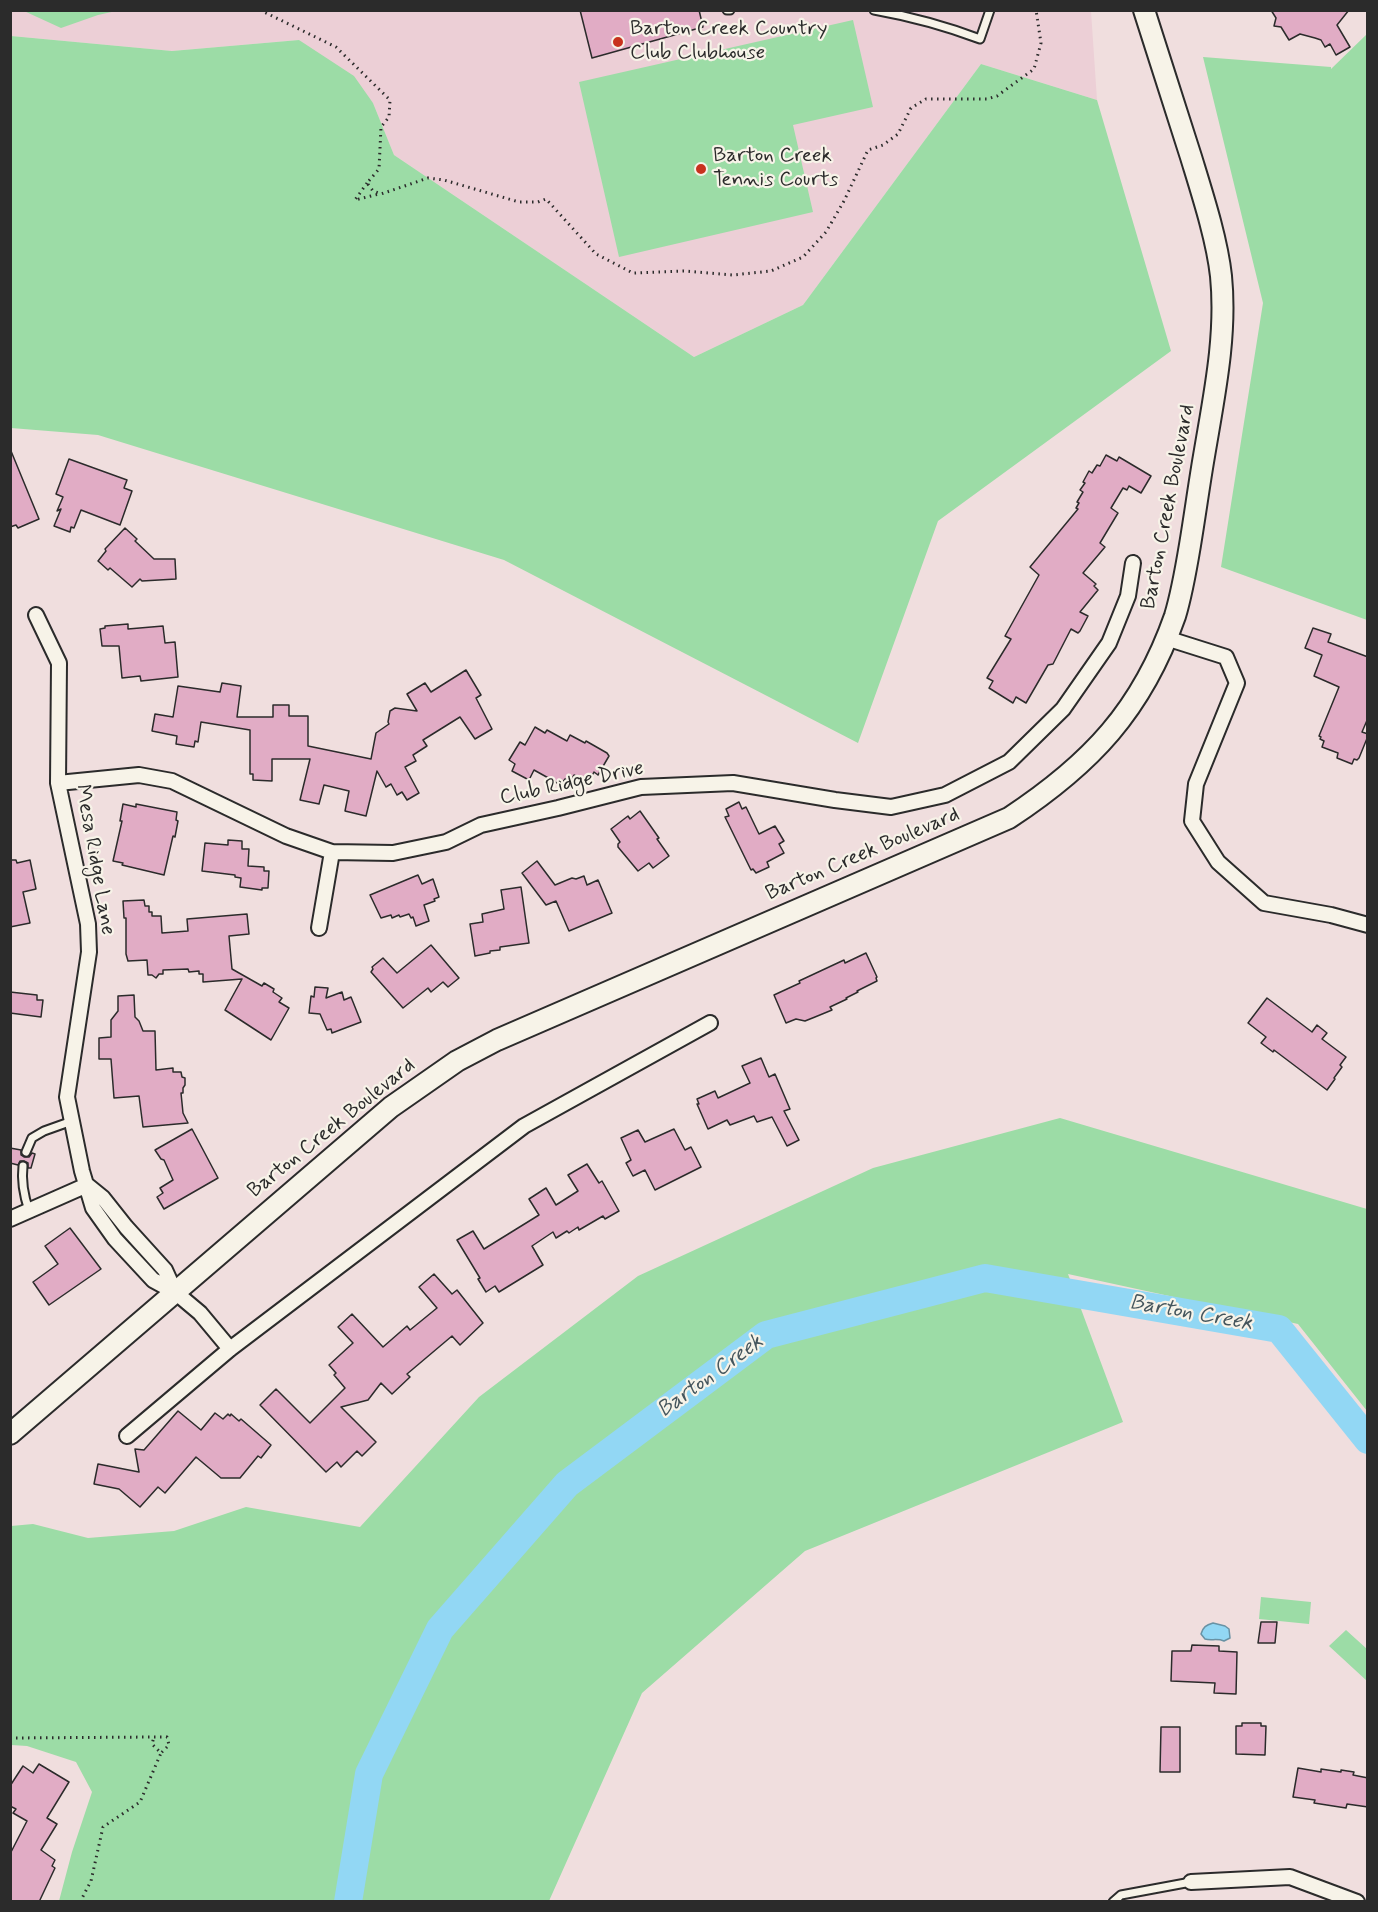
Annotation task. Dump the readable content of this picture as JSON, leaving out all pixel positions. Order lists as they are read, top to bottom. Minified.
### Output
{"streets":{"street":["Barton Creek Boulevard","Club Ridge Drive","Mesa Ridge Lane"]},"crossings":[["Club Ridge Drive","Mesa Ridge Lane"]],"water":["Barton Creek"],"places":["Barton Creek Country Club Clubhouse","Barton Creek Tennis Courts"]}
